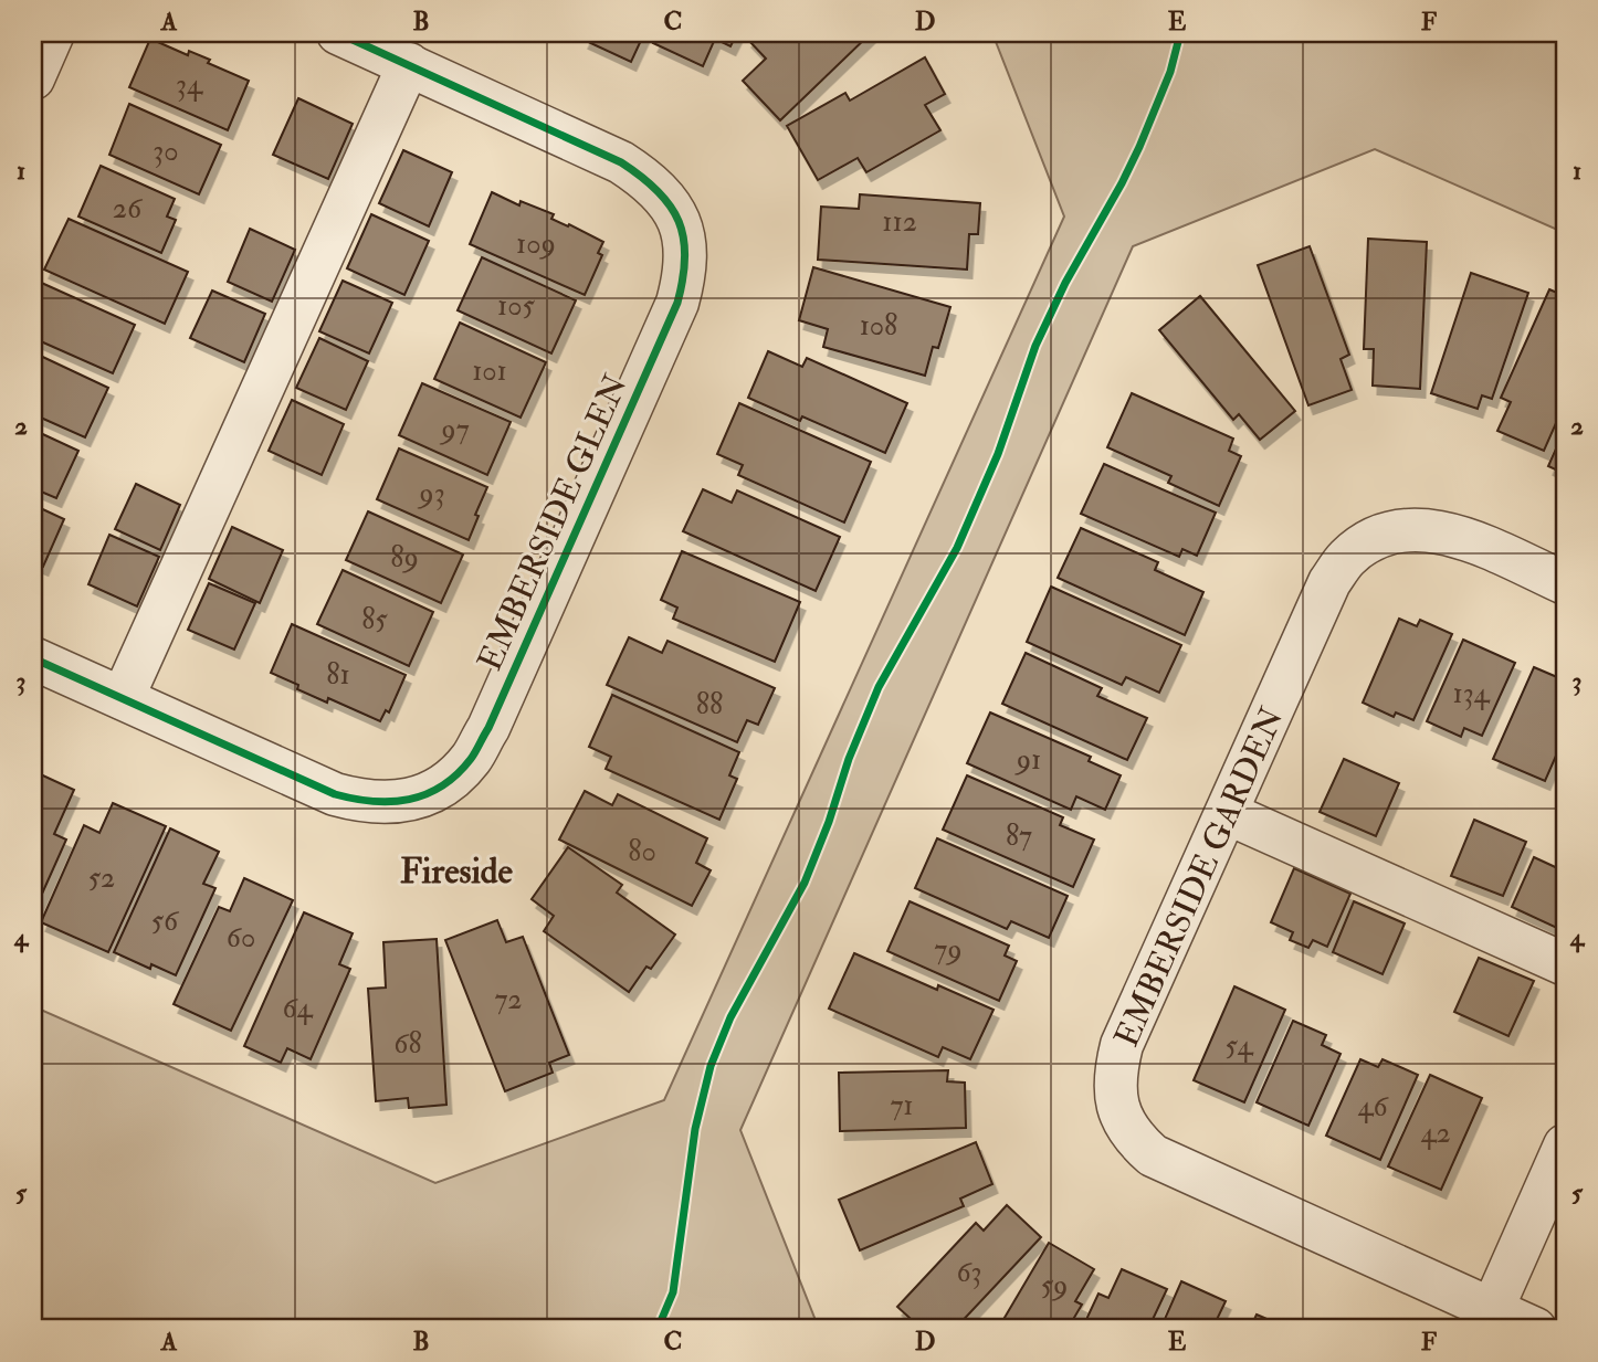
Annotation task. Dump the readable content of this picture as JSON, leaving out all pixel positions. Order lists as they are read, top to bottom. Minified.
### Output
{"streets":{"street":["EMBERSIDE GLEN","EMBERSIDE GARDEN"]},"districts":["Fireside"],"house_numbers":["34","30","26","112","109","105","108","101","97","93","89","85","81","134","88","91","87","80","52","56","60","79","72","64","68","54","71","46","42","63","59"],"grid":{"columns":["A","B","C","D","E","F"],"rows":["1","2","3","4","5"]}}
